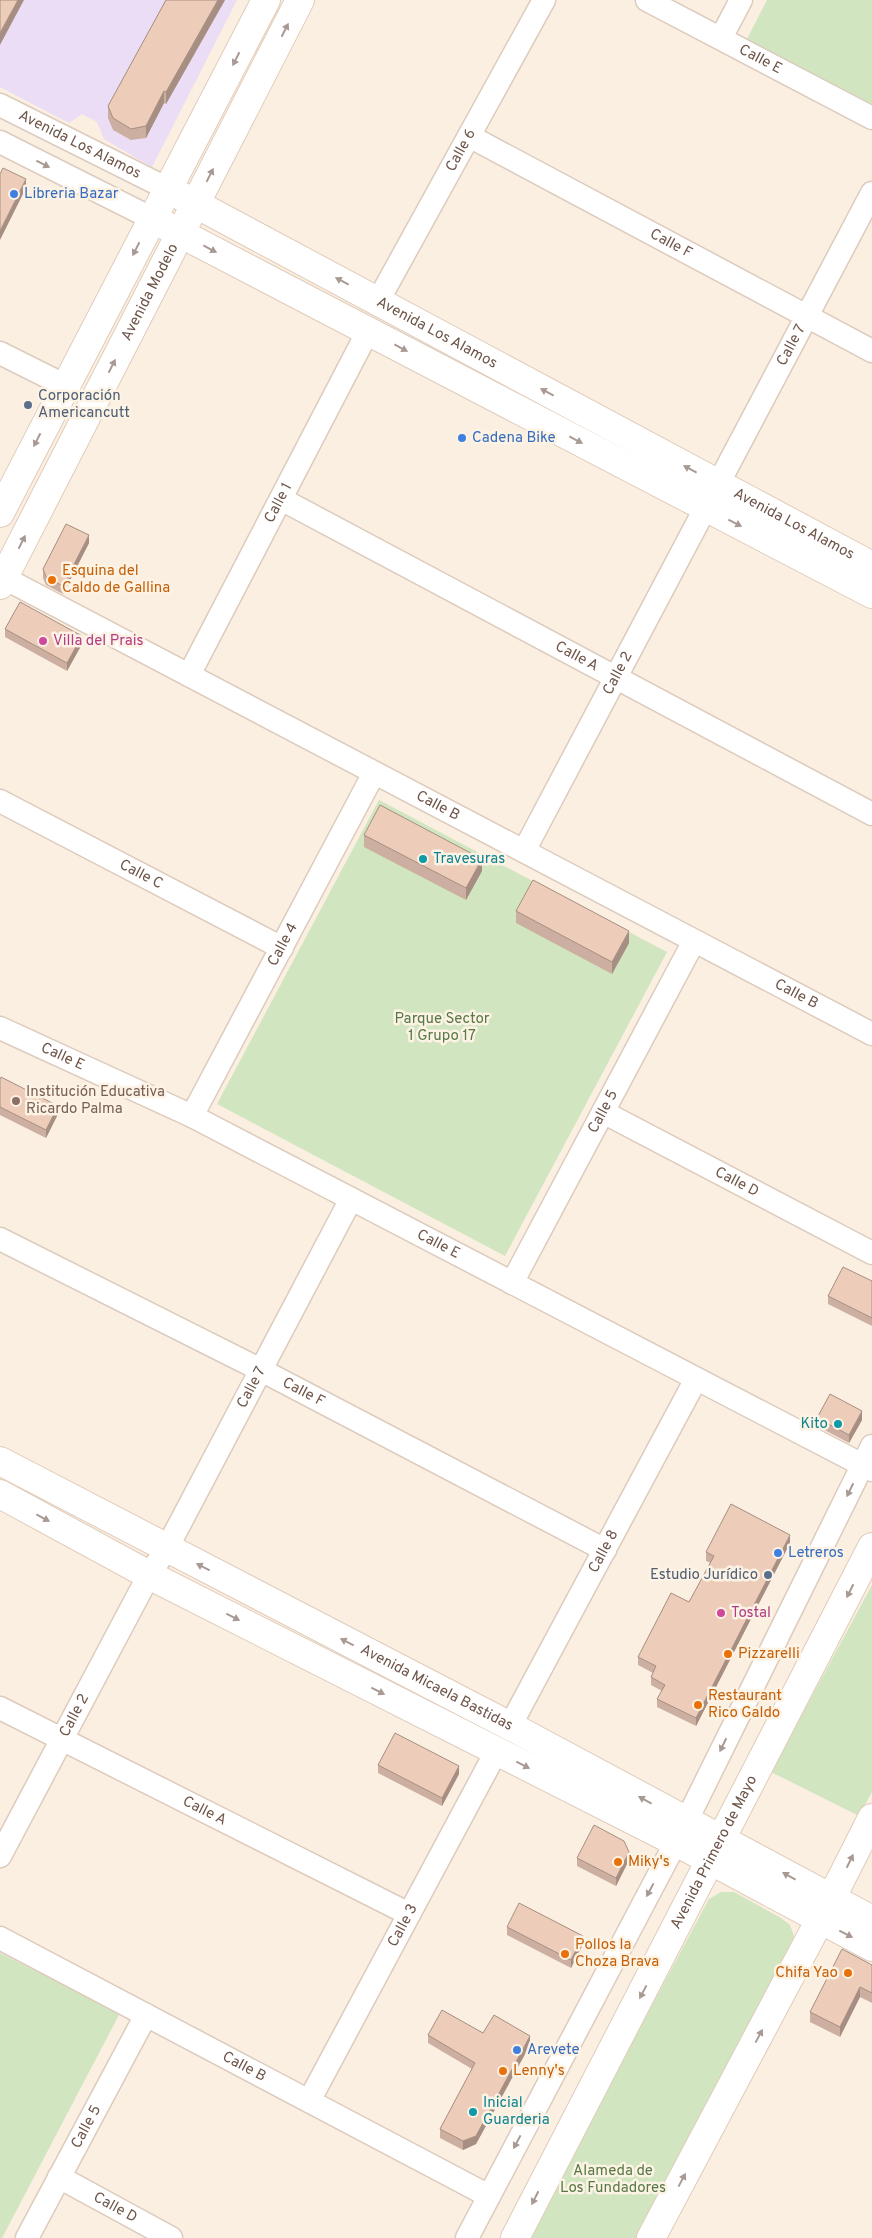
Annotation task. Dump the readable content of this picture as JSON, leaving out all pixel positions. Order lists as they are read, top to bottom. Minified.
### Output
{"streets":{"street":["Calle E","Avenida Los Alamos","Calle 6","Calle F","Avenida Modelo","Calle 7","Calle 1","Calle A","Calle 2","Calle B","Calle C","Calle 4","Calle 5","Calle D","Calle 8","Avenida Micaela Bastidas","Avenida Primero de Mayo","Calle 3"]},"crossings":[["Calle E","Calle 7"],["Calle E","Calle 4"],["Calle E","Calle 5"],["Calle E","Calle 8"],["Avenida Los Alamos","Calle 6"],["Avenida Los Alamos","Avenida Modelo"],["Avenida Los Alamos","Calle 7"],["Avenida Los Alamos","Calle 1"],["Avenida Los Alamos","Calle 2"],["Calle 6","Calle F"],["Calle F","Calle 7"],["Calle F","Calle 8"],["Avenida Modelo","Calle B"],["Calle 7","Calle 2"],["Calle 7","Avenida Micaela Bastidas"],["Calle 1","Calle A"],["Calle 1","Calle B"],["Calle A","Calle 2"],["Calle A","Calle 3"],["Calle 2","Calle B"],["Calle 2","Avenida Micaela Bastidas"],["Calle B","Calle 4"],["Calle B","Calle 5"],["Calle B","Calle 3"],["Calle C","Calle 4"],["Calle 5","Calle D"],["Calle 8","Avenida Micaela Bastidas"],["Avenida Micaela Bastidas","Avenida Primero de Mayo"],["Avenida Micaela Bastidas","Calle 3"]],"parks":["Parque Sector 1 Grupo 17","Alameda de Los Fundadores"],"places":["Libreria Bazar","Corporación Americancutt","Cadena Bike","Esquina del Caldo de Gallina","Villa del Prais","Travesuras","Institución Educativa Ricardo Palma","Kito","Letreros","Estudio Jurídico","Tostal","Pizzarelli","Restaurant Rico Galdo","Miky's","Pollos la Choza Brava","Chifa Yao","Arevete","Lenny's","Inicial Guarderia"]}
